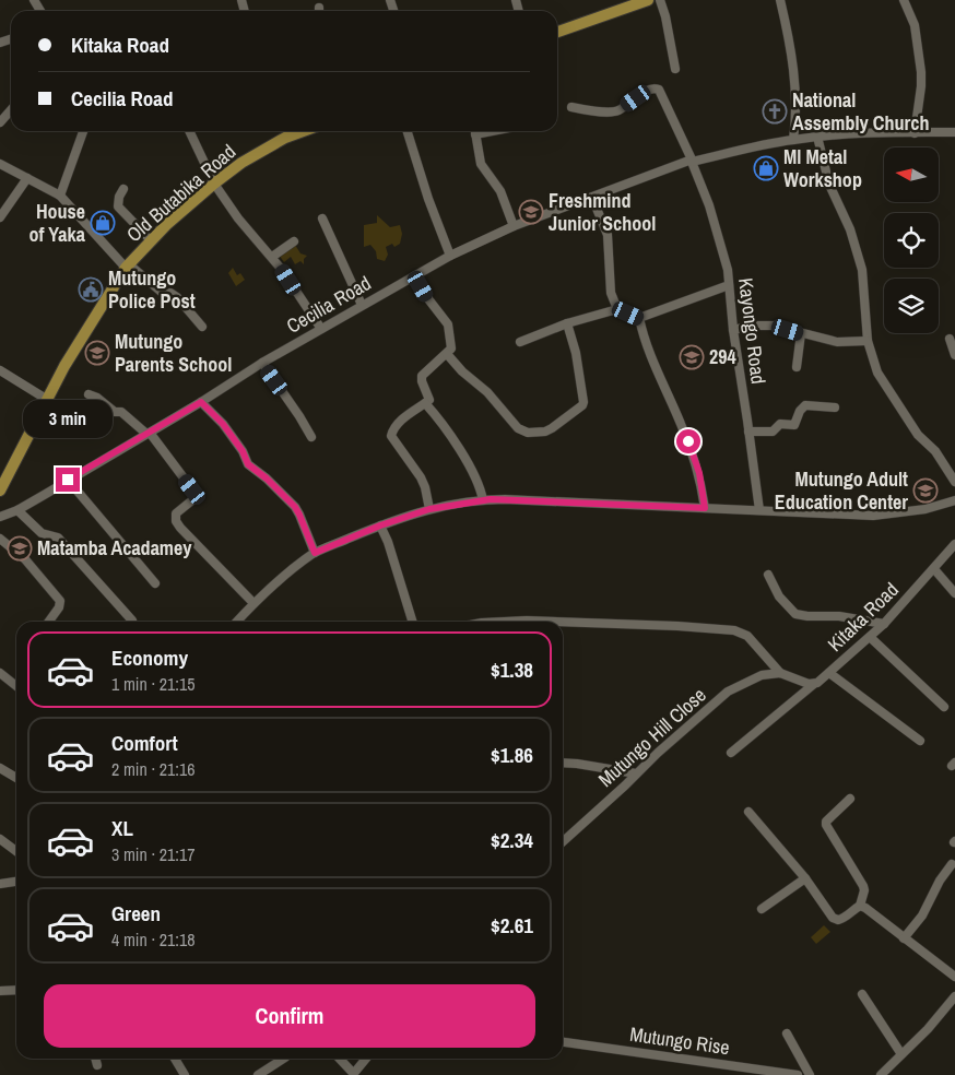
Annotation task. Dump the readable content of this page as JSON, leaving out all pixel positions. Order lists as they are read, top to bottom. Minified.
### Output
{"streets":{"main road":["Old Butabika Road"],"street":["Cecilia Road","Kayongo Road","Kitaka Road","Mutungo Hill Close","Mutungo Rise"]},"crossings":[["Cecilia Road","Kayongo Road"]],"places":{"church":["National Assembly Church"],"shop":["Ml Metal Workshop","House of Yaka"],"school or university":["Freshmind Junior School","Mutungo Parents School","294","Mutungo Adult Education Center","Matamba Acadamey"],"public building":["Mutungo Police Post"]},"north":"left","page":{"banner":["Kitaka Road","Cecilia Road"],"bubble":"3 min","list":[{"name":"Economy","note":"1 min · 21:15","value":"$1.38"},{"name":"Comfort","note":"2 min · 21:16","value":"$1.86"},{"name":"XL","note":"3 min · 21:17","value":"$2.34"},{"name":"Green","note":"4 min · 21:18","value":"$2.61"}],"buttons":"Confirm"}}
